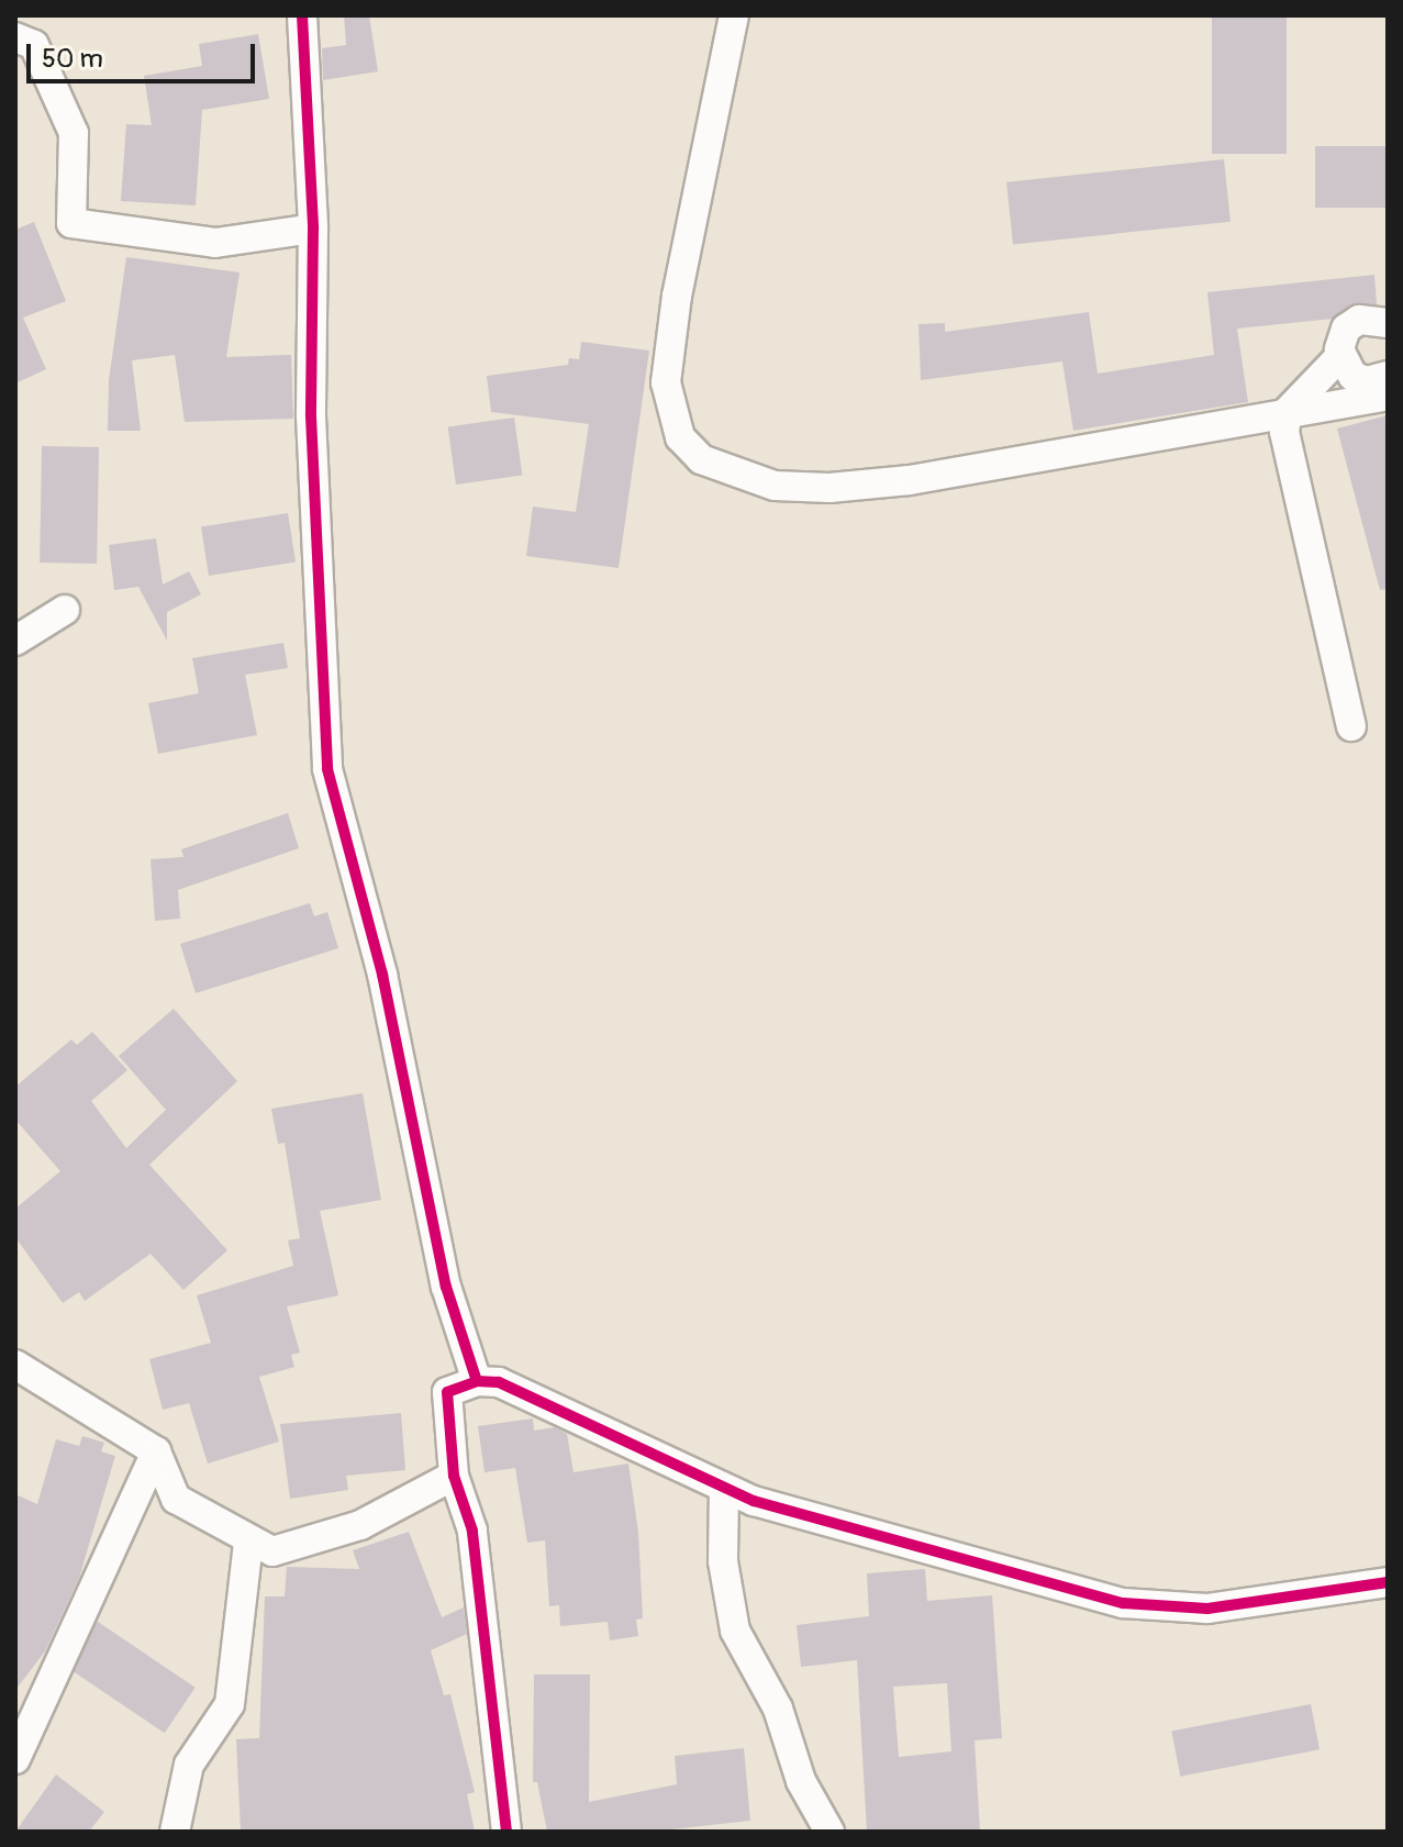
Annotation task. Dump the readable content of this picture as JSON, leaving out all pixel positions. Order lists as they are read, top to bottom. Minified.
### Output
{"scale_bar":"50 m"}
